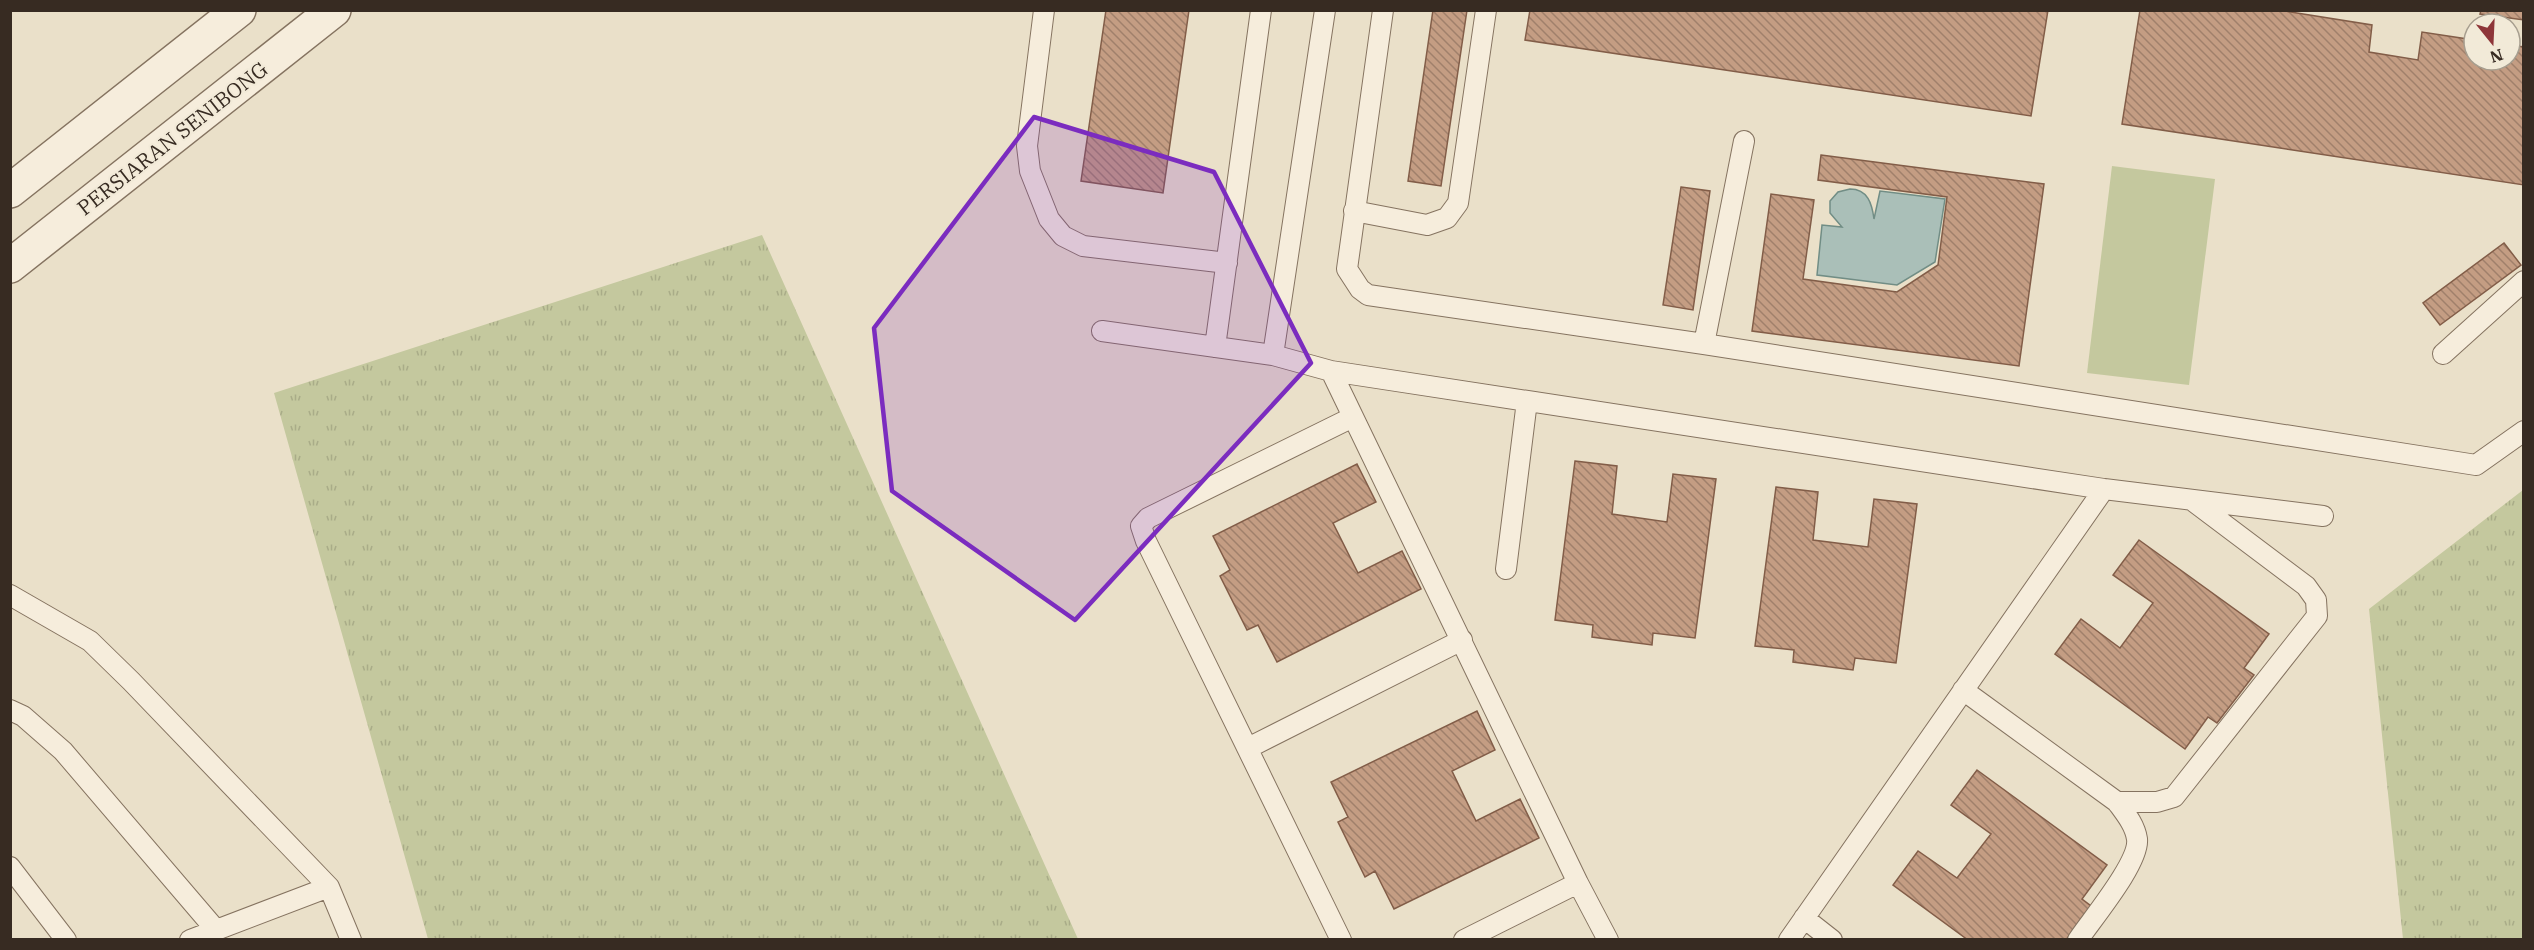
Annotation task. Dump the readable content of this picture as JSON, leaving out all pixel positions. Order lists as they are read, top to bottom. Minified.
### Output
{"streets":{"street":["PERSIARAN SENIBONG"]},"north":"bottom"}
